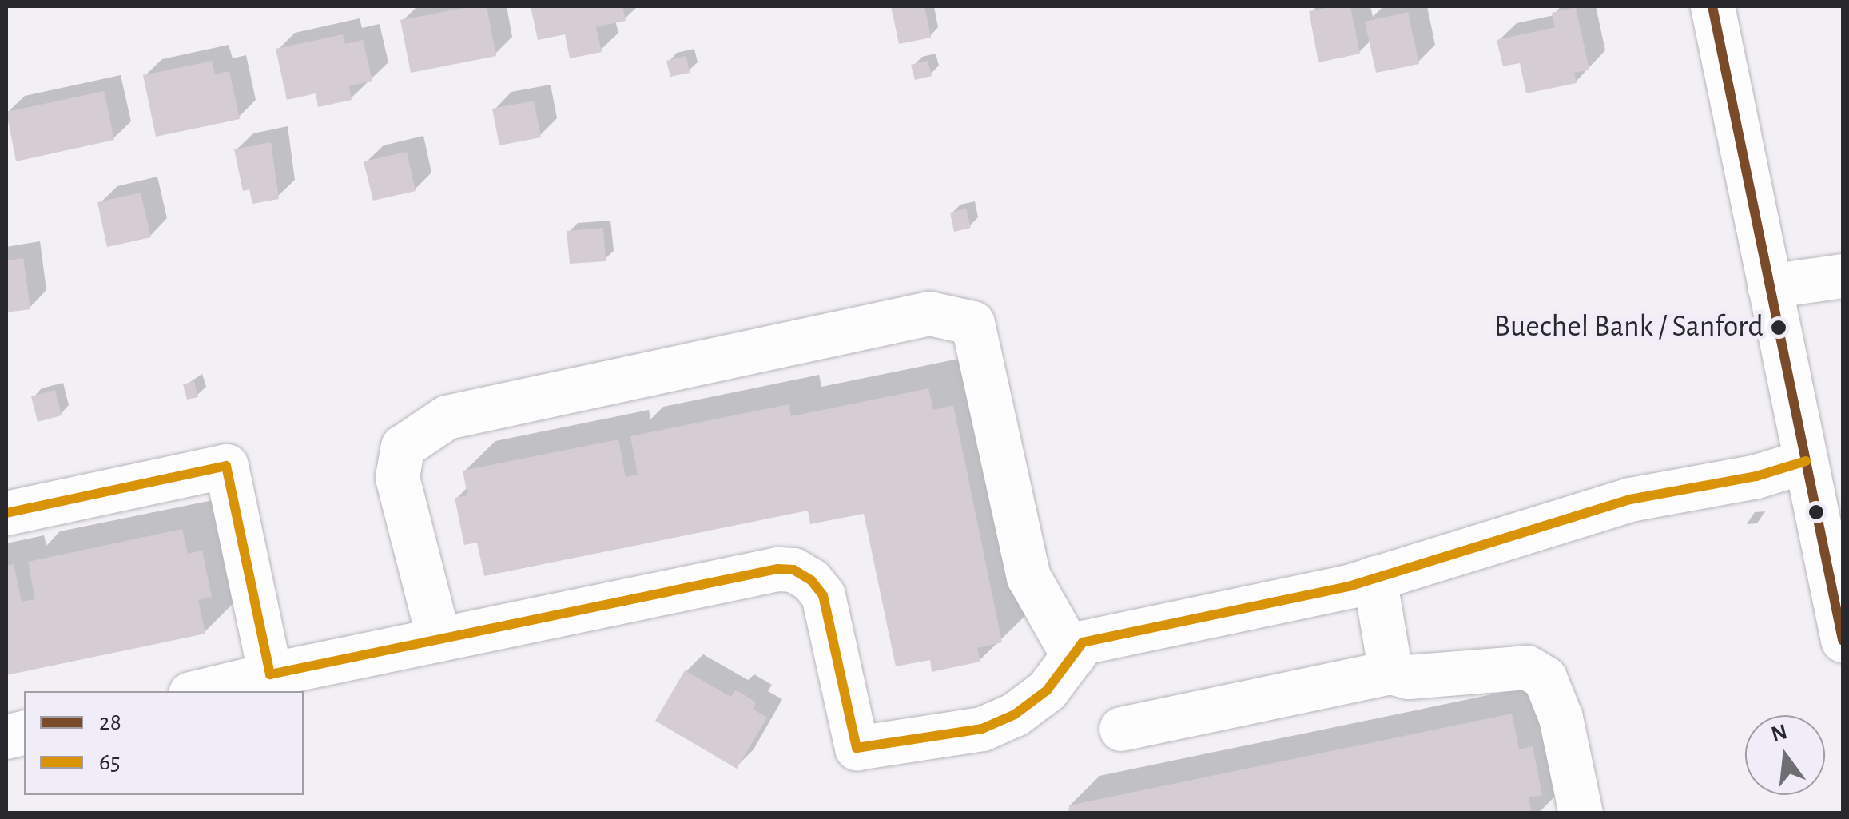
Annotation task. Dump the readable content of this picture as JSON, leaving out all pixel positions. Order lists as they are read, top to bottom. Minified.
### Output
{"places":["Buechel Bank / Sanford"],"lines":["transit line 28","transit line 65"],"legend":["28","65"],"north":"top"}
